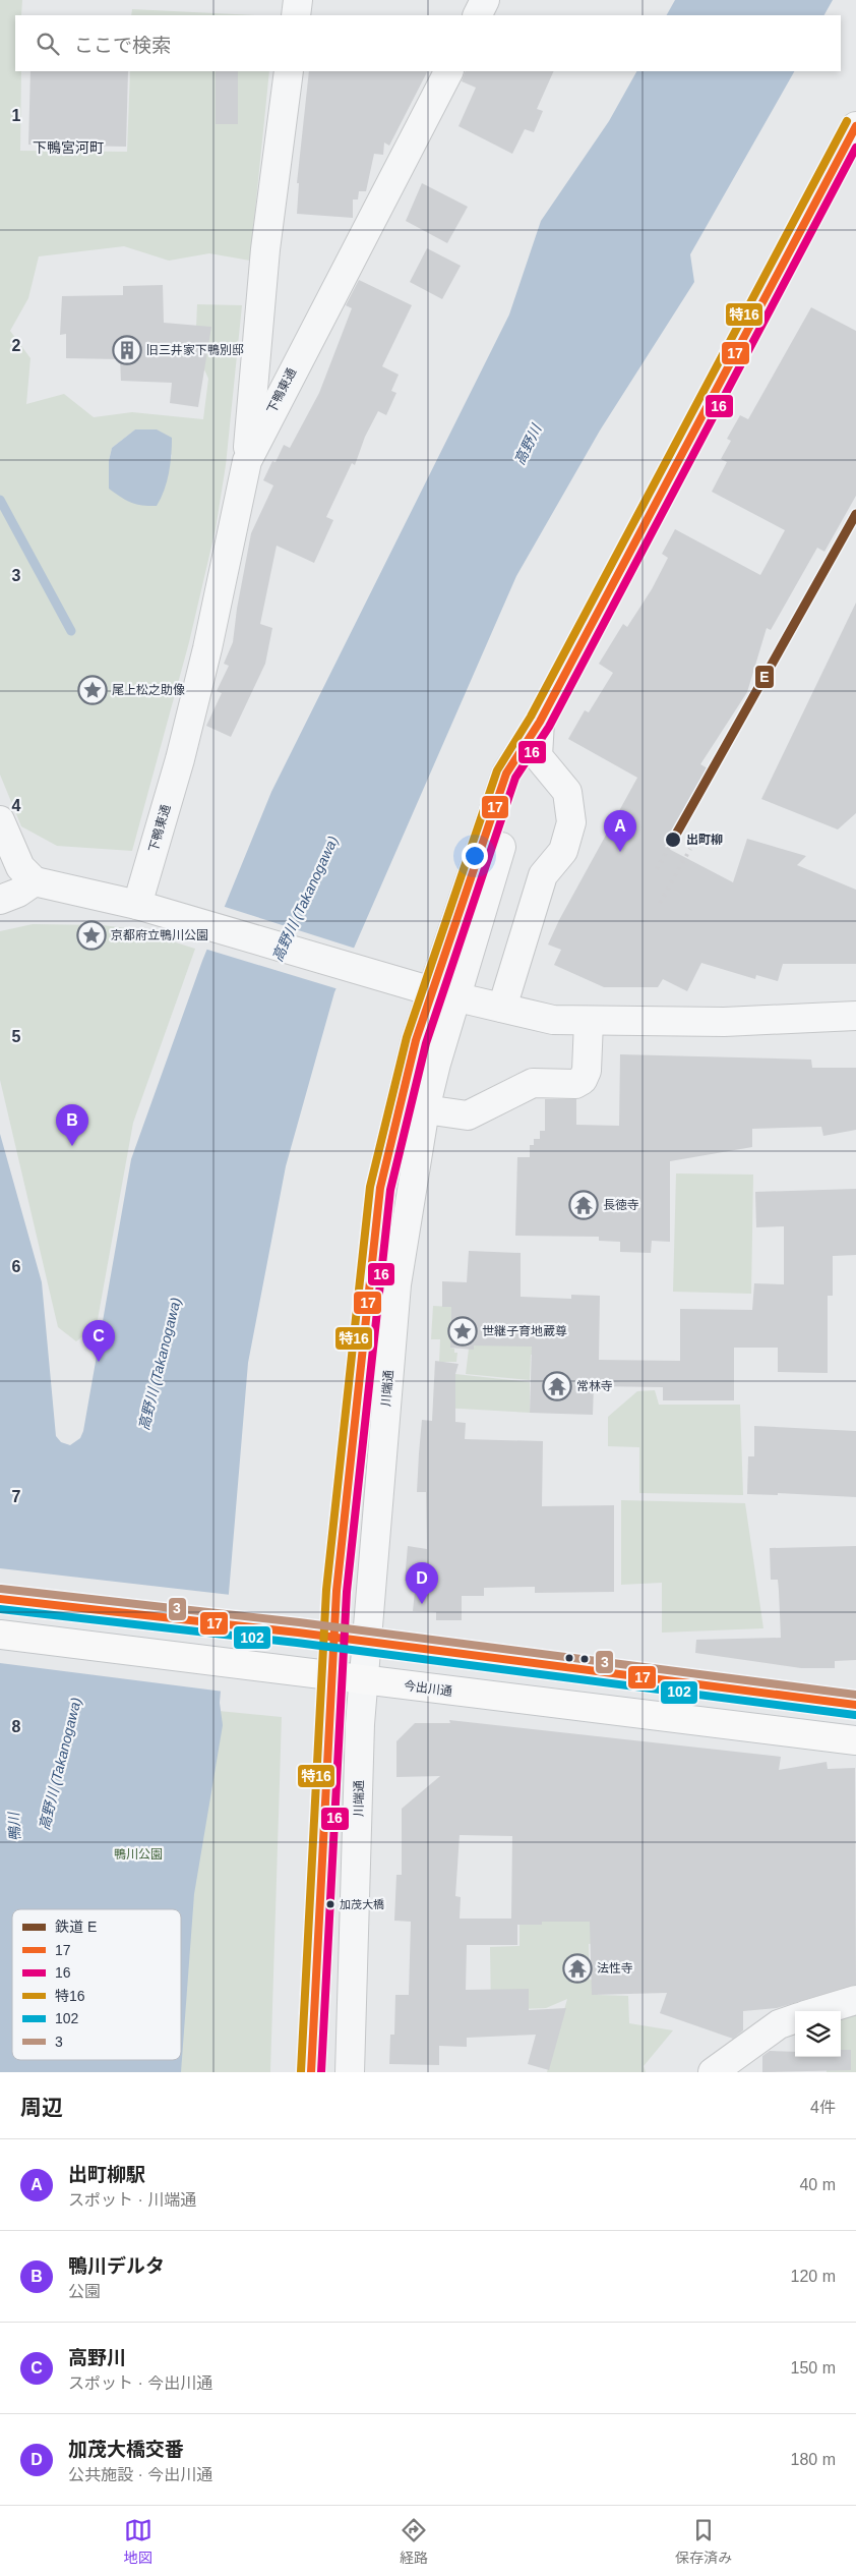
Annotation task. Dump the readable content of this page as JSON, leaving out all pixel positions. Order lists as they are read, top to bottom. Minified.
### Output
{"streets":{"main road":["今出川通"],"street":["下鴨東通","川端通"]},"crossings":[["川端通","今出川通"]],"districts":["下鴨宮河町"],"water":["高野川","高野川 (Takanogawa)","鴨川"],"parks":["鴨川公園"],"places":{"building":["旧三井家下鴨別邸"],"place":["尾上松之助像","京都府立鴨川公園","世継子育地蔵尊"],"other":["出町柳","加茂大橋"],"temple":["長徳寺","常林寺","法性寺"]},"lines":["transit line 特16","transit line 17","transit line 16","rail line E","transit line 3","transit line 102"],"legend":["鉄道 E","17","16","特16","102","3"],"page":{"search":"ここで検索","pins":["A","B","C","D"],"heading":["周辺","4件"],"list":[{"mark":"A","name":"出町柳駅","note":"スポット · 川端通","value":"40 m"},{"mark":"B","name":"鴨川デルタ","note":"公園","value":"120 m"},{"mark":"C","name":"高野川","note":"スポット · 今出川通","value":"150 m"},{"mark":"D","name":"加茂大橋交番","note":"公共施設 · 今出川通","value":"180 m"}],"nav":["地図","経路","保存済み"]},"grid":{"rows":["1","2","3","4","5","6","7","8"]}}
